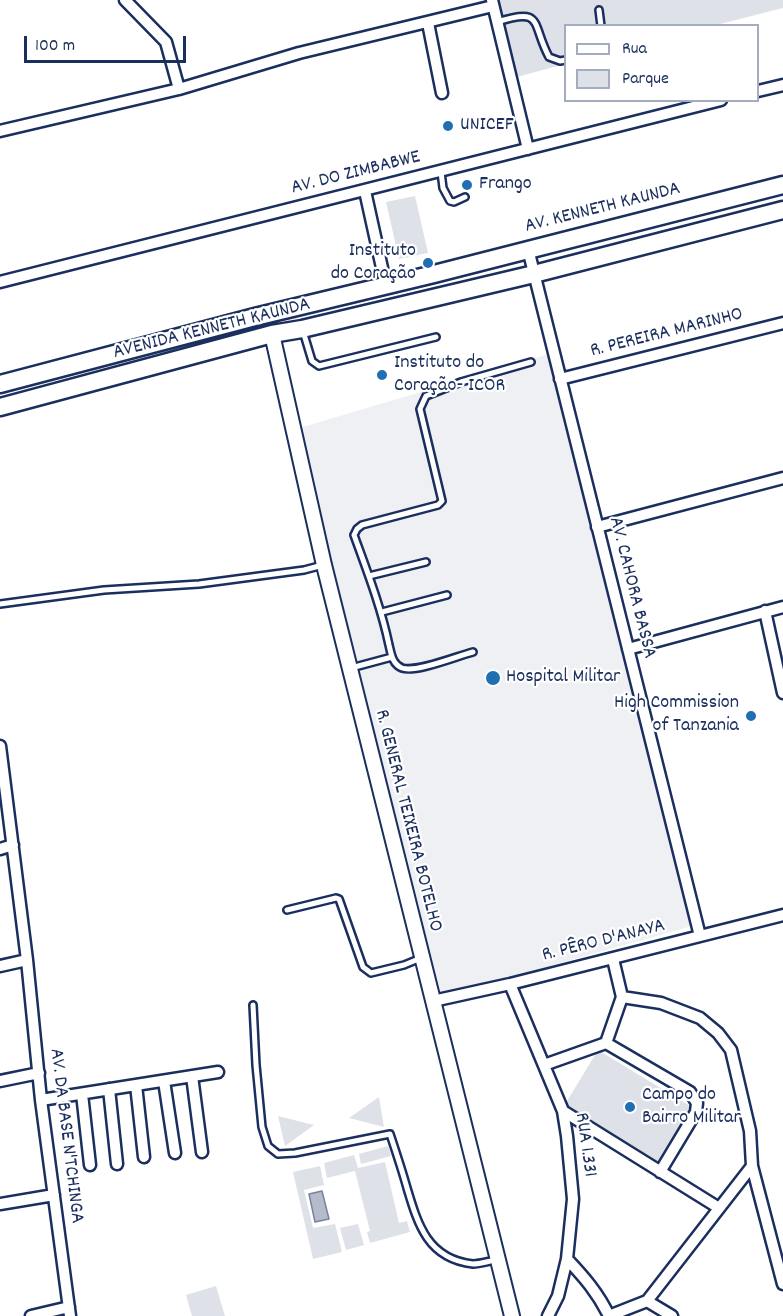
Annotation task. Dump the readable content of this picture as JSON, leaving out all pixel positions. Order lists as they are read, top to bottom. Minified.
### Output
{"streets":{"main road":["AV. KENNETH KAUNDA","AVENIDA KENNETH KAUNDA"],"street":["AV. DO ZIMBABWE","R. PEREIRA MARINHO","AV. CAHORA BASSA","R. GENERAL TEIXEIRA BOTELHO","R. PÊRO D'ANAYA","AV. DA BASE N'TCHINGA","RUA 1.331"]},"crossings":[["AV. KENNETH KAUNDA","AVENIDA KENNETH KAUNDA"],["AV. KENNETH KAUNDA","AV. CAHORA BASSA"],["AVENIDA KENNETH KAUNDA","AV. CAHORA BASSA"],["AVENIDA KENNETH KAUNDA","R. GENERAL TEIXEIRA BOTELHO"],["R. PEREIRA MARINHO","AV. CAHORA BASSA"],["AV. CAHORA BASSA","R. PÊRO D'ANAYA"],["R. GENERAL TEIXEIRA BOTELHO","R. PÊRO D'ANAYA"],["R. PÊRO D'ANAYA","RUA 1.331"]],"places":["UNICEF","Frango","Instituto do Coração","Instituto do Coração- ICOR","Hospital Militar","High Commission of Tanzania","Campo do Bairro Militar"],"legend":["Rua","Parque"],"scale_bar":"100 m"}
